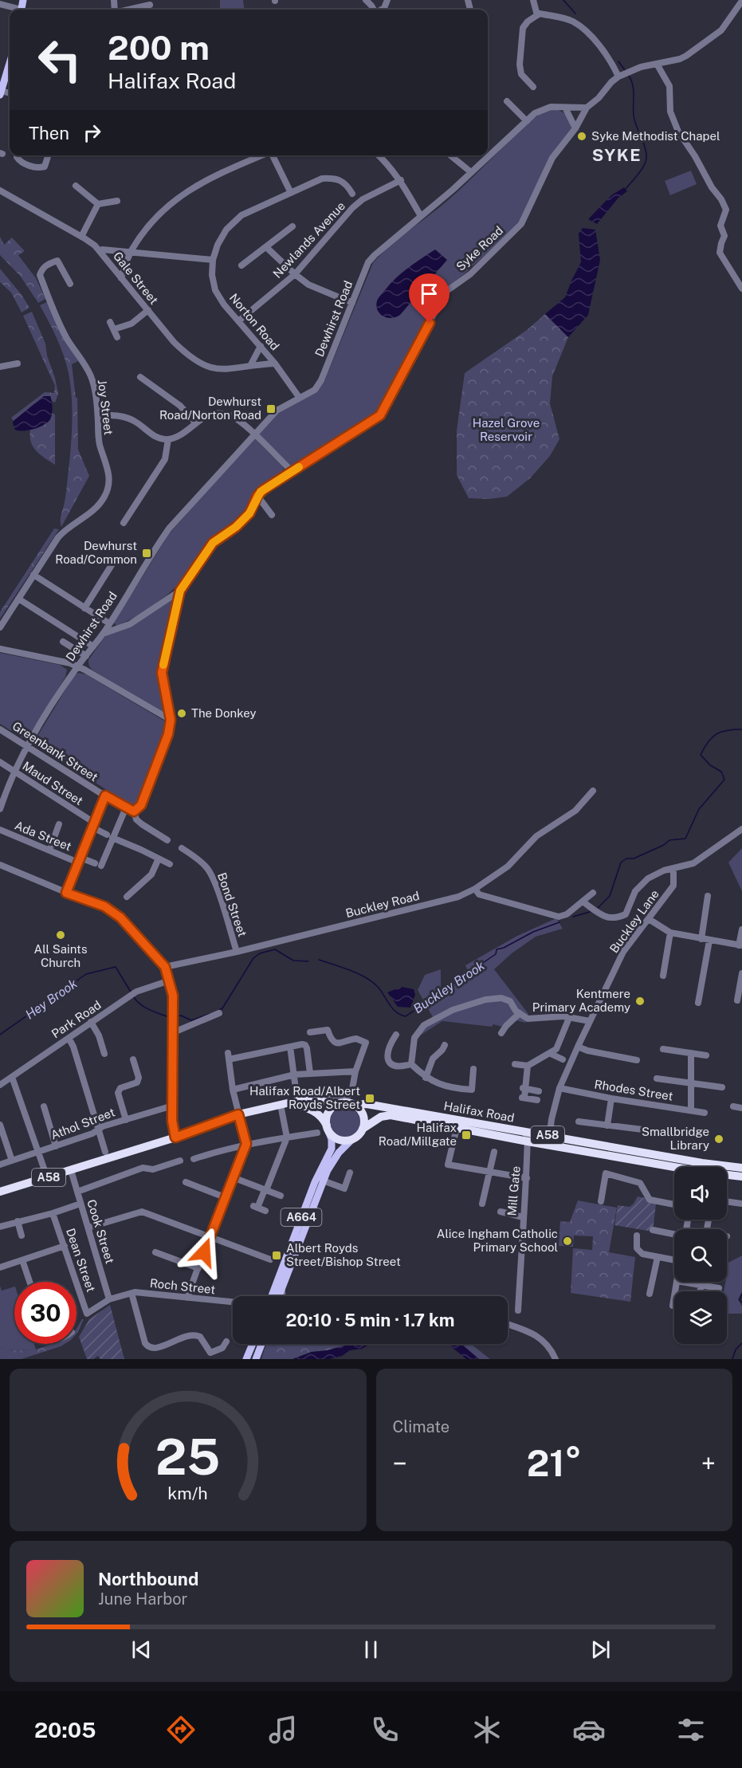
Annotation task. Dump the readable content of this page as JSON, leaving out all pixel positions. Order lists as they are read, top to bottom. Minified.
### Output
{"streets":{"highway":["Halifax Road","A58"],"main road":["A664"],"street":["Newlands Avenue","Syke Road","Gale Street","Dewhirst Road","Norton Road","Joy Street","Greenbank Street","Maud Street","Ada Street","Bond Street","Buckley Road","Buckley Lane","Park Road","Rhodes Street","Athol Street","Mill Gate","Cook Street","Dean Street","Roch Street"]},"crossings":[["Newlands Avenue","Norton Road"],["Syke Road","Dewhirst Road"],["Syke Road","Greenbank Street"],["Gale Street","Norton Road"],["Dewhirst Road","Norton Road"],["Dewhirst Road","Greenbank Street"],["Dewhirst Road","Maud Street"],["Maud Street","Ada Street"],["Bond Street","Buckley Road"],["Buckley Lane","Rhodes Street"],["Buckley Lane","Halifax Road"],["Halifax Road","A58"],["Halifax Road","Mill Gate"],["Halifax Road","A664"],["A58","A664"],["A58","Cook Street"],["Cook Street","Roch Street"],["Dean Street","Roch Street"]],"districts":["SYKE"],"water":["Buckley Brook","Hey Brook"],"parks":["Hazel Grove Reservoir"],"places":{"other":["Syke Methodist Chapel","The Donkey","All Saints Church","Kentmere Primary Academy","Smallbridge Library","Alice Ingham Catholic Primary School"],"transit":["Dewhurst Road/Norton Road","Dewhurst Road/Common","Halifax Road/Albert Royds Street","Halifax Road/Millgate","Albert Royds Street/Bishop Street"]},"page":{"turn":["200 m","Halifax Road"],"then":"Then","limit":"30","trip":"20:10 · 5 min · 1.7 km","tile":"Climate","heat":["−","21°","+"],"song":["Northbound","June Harbor"],"tabs":"20:05","gauge":["25","km/h"]}}
